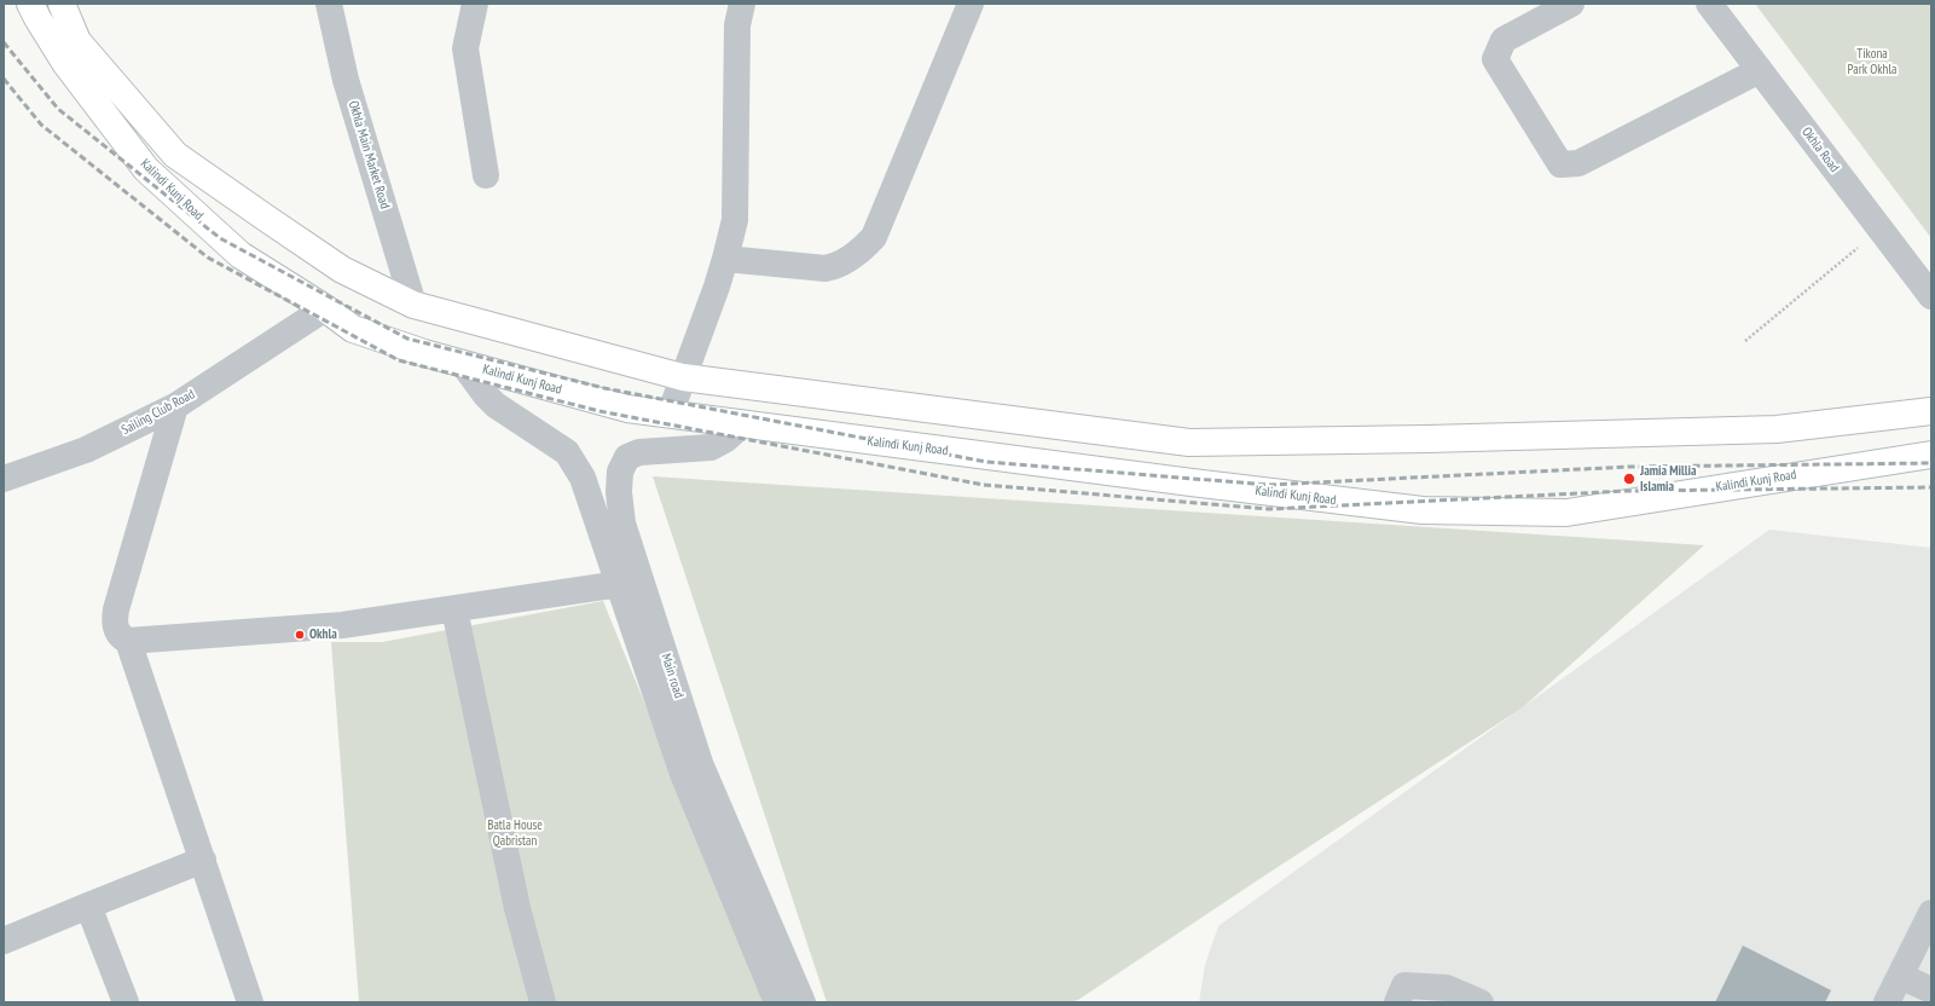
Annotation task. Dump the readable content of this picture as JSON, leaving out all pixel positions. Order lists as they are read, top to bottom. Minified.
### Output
{"streets":{"main road":["Kalindi Kunj Road"],"street":["Okhla Road","Okhla Main Market Road","Sailing Club Road","Main road"]},"crossings":[["Okhla Main Market Road","Kalindi Kunj Road"],["Kalindi Kunj Road","Sailing Club Road"],["Kalindi Kunj Road","Main road"]],"parks":["Tikona Park Okhla","Batla House Qabristan"],"places":["Jamia Millia Islamia","Okhla"]}
